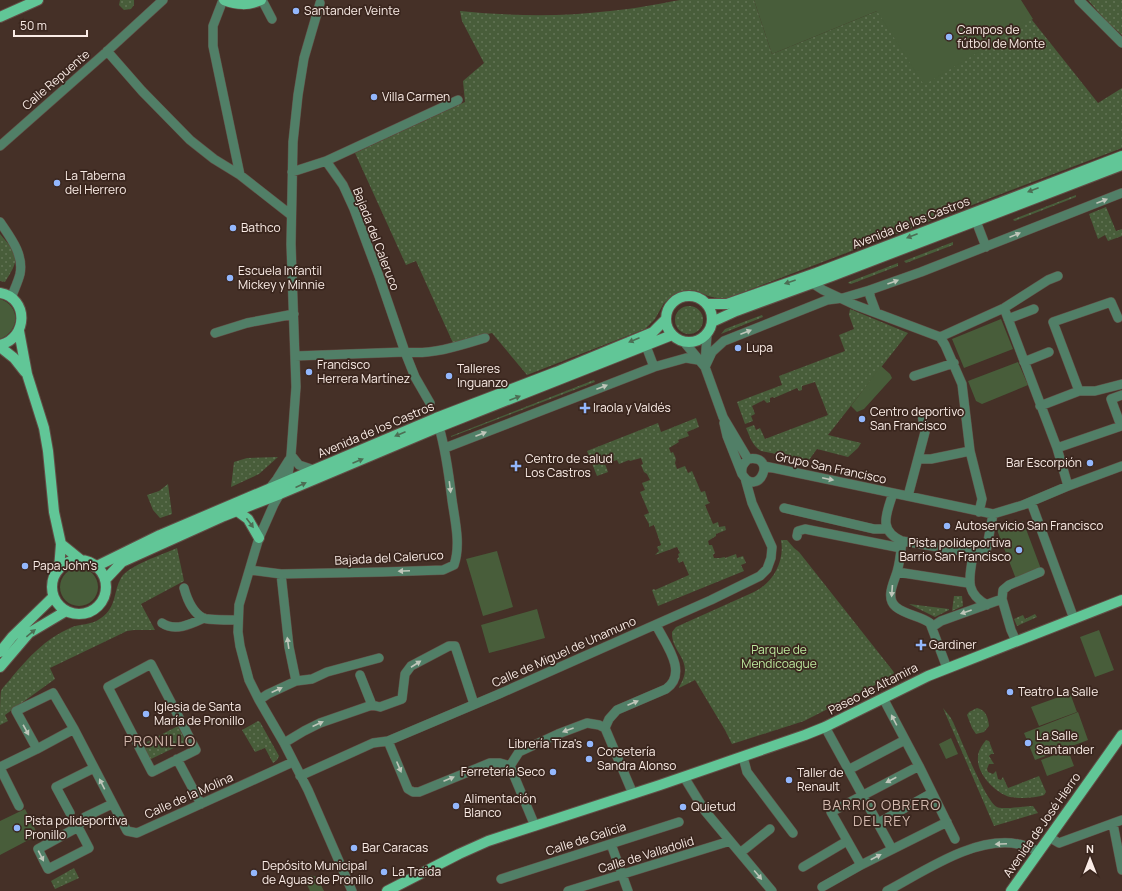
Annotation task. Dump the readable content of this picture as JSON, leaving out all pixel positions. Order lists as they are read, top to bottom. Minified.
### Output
{"streets":{"main road":["Avenida de los Castros","Paseo de Altamira","Avenida de José Hierro"],"street":["Calle Repuente","Bajada del Caleruco","Grupo San Francisco","Calle de Miguel de Unamuno","Calle de la Molina","Calle de Galicia","Calle de Valladolid"]},"crossings":[["Avenida de los Castros","Bajada del Caleruco"],["Avenida de los Castros","Calle de Miguel de Unamuno"],["Grupo San Francisco","Calle de Miguel de Unamuno"]],"districts":["PRONILLO","BARRIO OBRERO DEL REY"],"parks":["Parque de Mendicoague"],"places":{"other":["Santander Veinte","Campos de fútbol de Monte","Villa Carmen","La Taberna del Herrero","Bathco","Escuela Infantil Mickey y Minnie","Lupa","Francisco Herrera Martínez","Talleres Inguanzo","Centro deportivo San Francisco","Bar Escorpión","Autoservicio San Francisco","Pista polideportiva Barrio San Francisco","Papa John's","Teatro La Salle","Iglesia de Santa María de Pronillo","La Salle Santander","Librería Tiza's","Corsetería Sandra Alonso","Ferretería Seco","Taller de Renault","Alimentación Blanco","Quietud","Pista polideportiva Pronillo","Bar Caracas","La Traida","Depósito Municipal de Aguas de Pronillo"],"health":["Iraola y Valdés","Centro de salud Los Castros","Gardiner"]},"scale_bar":"50 m","north":"top"}
